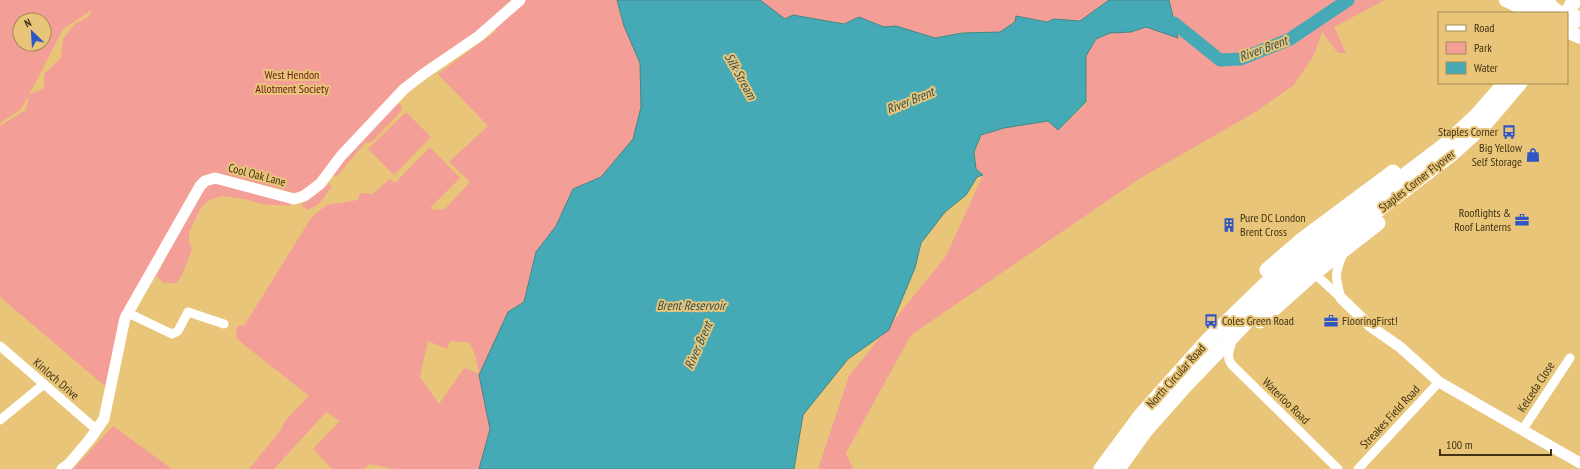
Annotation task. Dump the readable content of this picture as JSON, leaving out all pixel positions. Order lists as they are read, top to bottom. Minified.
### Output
{"streets":{"highway":["Staples Corner Flyover","North Circular Road"],"street":["Cool Oak Lane","Kinloch Drive","Kelceda Close","Waterloo Road","Streakes Field Road"]},"crossings":[["Cool Oak Lane","Kinloch Drive"],["Staples Corner Flyover","North Circular Road"]],"water":["River Brent","Silk Stream","Brent Reservoir"],"parks":["West Hendon Allotment Society"],"places":{"bus stop":["Staples Corner","Coles Green Road"],"shop":["Big Yellow Self Storage"],"office":["Rooflights & Roof Lanterns","FlooringFirst!"],"building":["Pure DC London Brent Cross"]},"legend":["Road","Park","Water"],"scale_bar":"100 m","north":"top left"}
